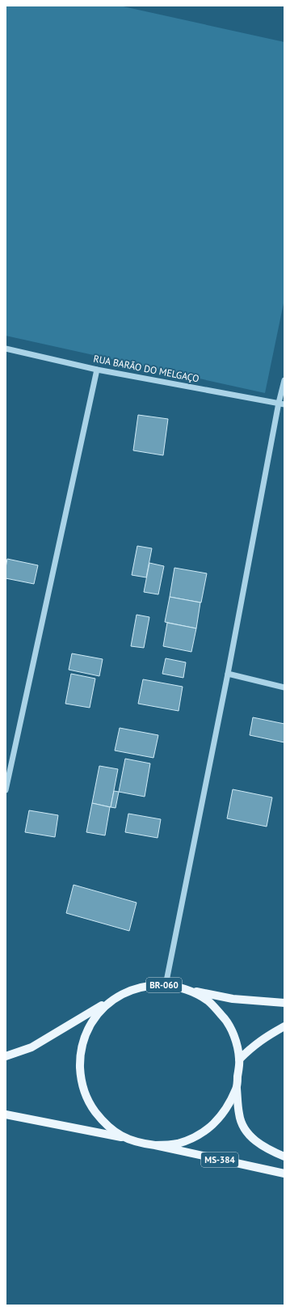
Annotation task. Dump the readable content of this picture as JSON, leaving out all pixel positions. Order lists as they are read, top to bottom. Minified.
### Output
{"streets":{"main road":["BR-060","MS-384"],"street":["RUA BARÃO DO MELGAÇO"]},"crossings":[["BR-060","MS-384"]]}
